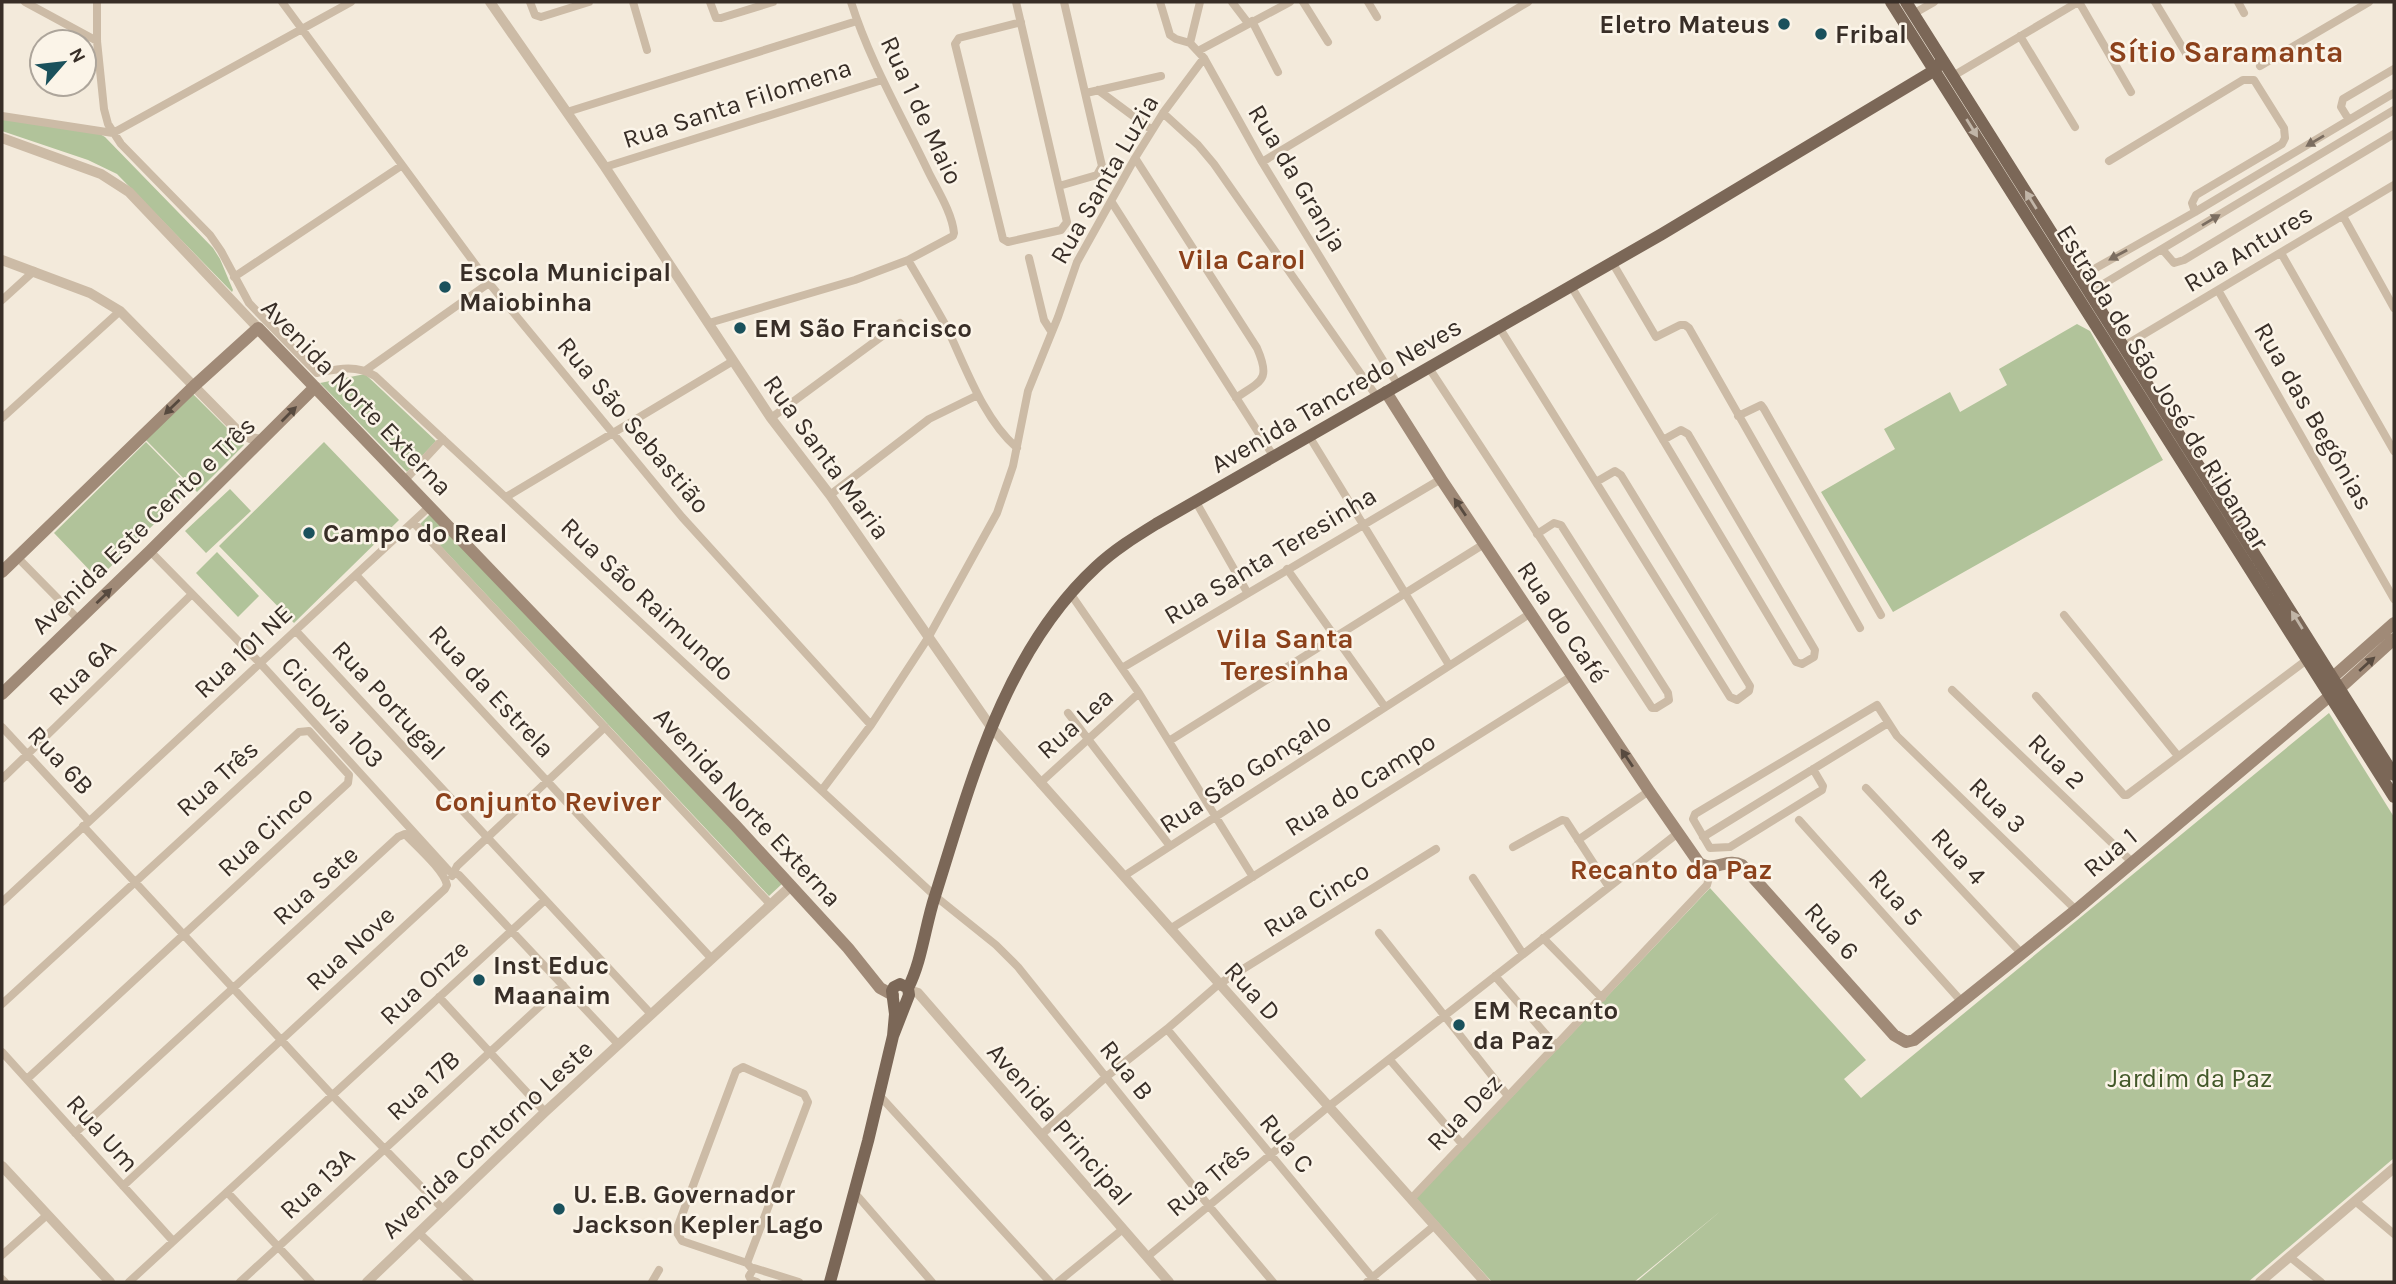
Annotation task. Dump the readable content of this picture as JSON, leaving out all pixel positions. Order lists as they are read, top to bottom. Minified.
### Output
{"streets":{"main road":["Estrada de São José de Ribamar","Avenida Tancredo Neves","Avenida Norte Externa","Avenida Este Cento e Três","Rua do Café","Rua 1","Rua 6"],"street":["Rua Santa Filomena","Rua 1 de Maio","Rua da Granja","Rua Santa Luzia","Rua Antures","Rua das Begônias","Rua São Sebastião","Rua Santa Maria","Rua Santa Teresinha","Rua São Raimundo","Rua 101 NE","Rua 6A","Rua da Estrela","Rua Portugal","Ciclovia 103","Rua Lea","Rua 6B","Rua 2","Rua São Gonçalo","Rua Três","Rua do Campo","Rua 3","Rua Cinco","Rua 4","Rua Sete","Rua 5","Rua Nove","Rua Onze","Rua D","Rua B","Rua 17B","Rua Dez","Avenida Principal","Rua Um","Avenida Contorno Leste","Rua C","Rua 13A"]},"crossings":[["Rua Santa Filomena","Rua 1 de Maio"],["Rua Santa Filomena","Rua Santa Maria"],["Rua da Granja","Rua Santa Luzia"],["Rua da Granja","Avenida Tancredo Neves"],["Rua Santa Luzia","Rua São Sebastião"],["Rua Santa Luzia","Rua Santa Maria"],["Rua Santa Luzia","Rua São Raimundo"],["Rua Antures","Estrada de São José de Ribamar"],["Rua Antures","Rua das Begônias"],["Estrada de São José de Ribamar","Avenida Tancredo Neves"],["Estrada de São José de Ribamar","Rua 1"],["Avenida Tancredo Neves","Avenida Norte Externa"],["Avenida Tancredo Neves","Rua Santa Maria"],["Avenida Tancredo Neves","Rua São Raimundo"],["Avenida Tancredo Neves","Rua do Café"],["Avenida Tancredo Neves","Rua D"],["Avenida Tancredo Neves","Rua B"],["Avenida Tancredo Neves","Avenida Principal"],["Avenida Norte Externa","Avenida Este Cento e Três"],["Avenida Norte Externa","Rua 101 NE"],["Avenida Norte Externa","Rua Nove"],["Avenida Norte Externa","Avenida Principal"],["Avenida Norte Externa","Avenida Contorno Leste"],["Rua Santa Maria","Rua D"],["Avenida Este Cento e Três","Ciclovia 103"],["Rua Santa Teresinha","Rua do Café"],["Rua São Raimundo","Rua B"],["Rua do Café","Rua São Gonçalo"],["Rua do Café","Rua do Campo"],["Rua do Café","Rua 6"],["Rua do Café","Rua Dez"],["Rua 101 NE","Rua da Estrela"],["Rua 101 NE","Rua Portugal"],["Rua 101 NE","Ciclovia 103"],["Rua 101 NE","Rua 6B"],["Rua 6A","Ciclovia 103"],["Rua 6A","Rua 6B"],["Rua da Estrela","Rua Nove"],["Rua da Estrela","Avenida Contorno Leste"],["Rua Portugal","Rua Nove"],["Rua Portugal","Rua Onze"],["Rua Portugal","Avenida Contorno Leste"],["Ciclovia 103","Rua Três"],["Ciclovia 103","Rua Cinco"],["Ciclovia 103","Rua Nove"],["Ciclovia 103","Rua Onze"],["Ciclovia 103","Rua 17B"],["Ciclovia 103","Avenida Contorno Leste"],["Rua Lea","Rua D"],["Rua 2","Rua 1"],["Rua São Gonçalo","Rua D"],["Rua Três","Rua Cinco"],["Rua Três","Rua D"],["Rua Três","Rua B"],["Rua Três","Avenida Principal"],["Rua Três","Rua C"],["Rua do Campo","Rua D"],["Rua 3","Rua 1"],["Rua Cinco","Rua D"],["Rua Cinco","Rua B"],["Rua Cinco","Avenida Principal"],["Rua Cinco","Rua Um"],["Rua Cinco","Rua C"],["Rua 1","Rua 4"],["Rua 1","Rua 5"],["Rua 1","Rua 6"],["Rua Sete","Rua Nove"],["Rua Sete","Rua Um"],["Rua 6","Rua Dez"],["Rua Nove","Rua Um"],["Rua Onze","Rua Um"],["Rua D","Rua Dez"],["Rua 17B","Rua 13A"]],"one_way":["Rua do Café"],"districts":["Sítio Saramanta","Vila Carol","Vila Santa Teresinha","Conjunto Reviver","Recanto da Paz"],"parks":["Jardim da Paz"],"places":["Eletro Mateus","Fribal","Escola Municipal Maiobinha","EM São Francisco","Campo do Real","Inst Educ Maanaim","EM Recanto da Paz","U. E.B. Governador Jackson Kepler Lago"],"north":"top right"}
